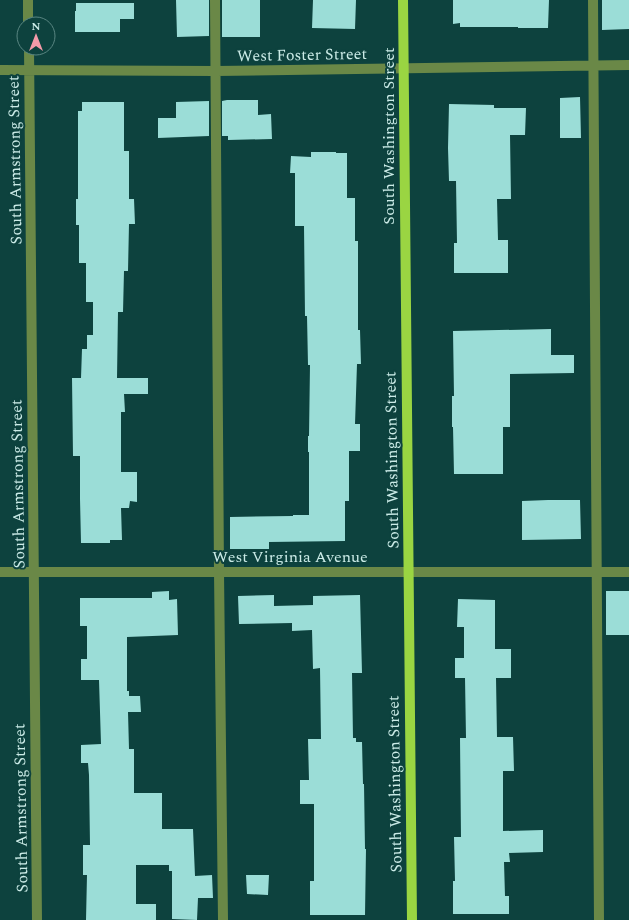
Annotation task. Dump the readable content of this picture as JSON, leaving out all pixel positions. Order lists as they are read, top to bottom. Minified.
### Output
{"streets":{"main road":["South Washington Street"],"street":["West Foster Street","South Armstrong Street","West Virginia Avenue"]},"crossings":[["West Foster Street","South Washington Street"],["West Foster Street","South Armstrong Street"],["South Washington Street","West Virginia Avenue"],["South Armstrong Street","West Virginia Avenue"]],"north":"top"}
